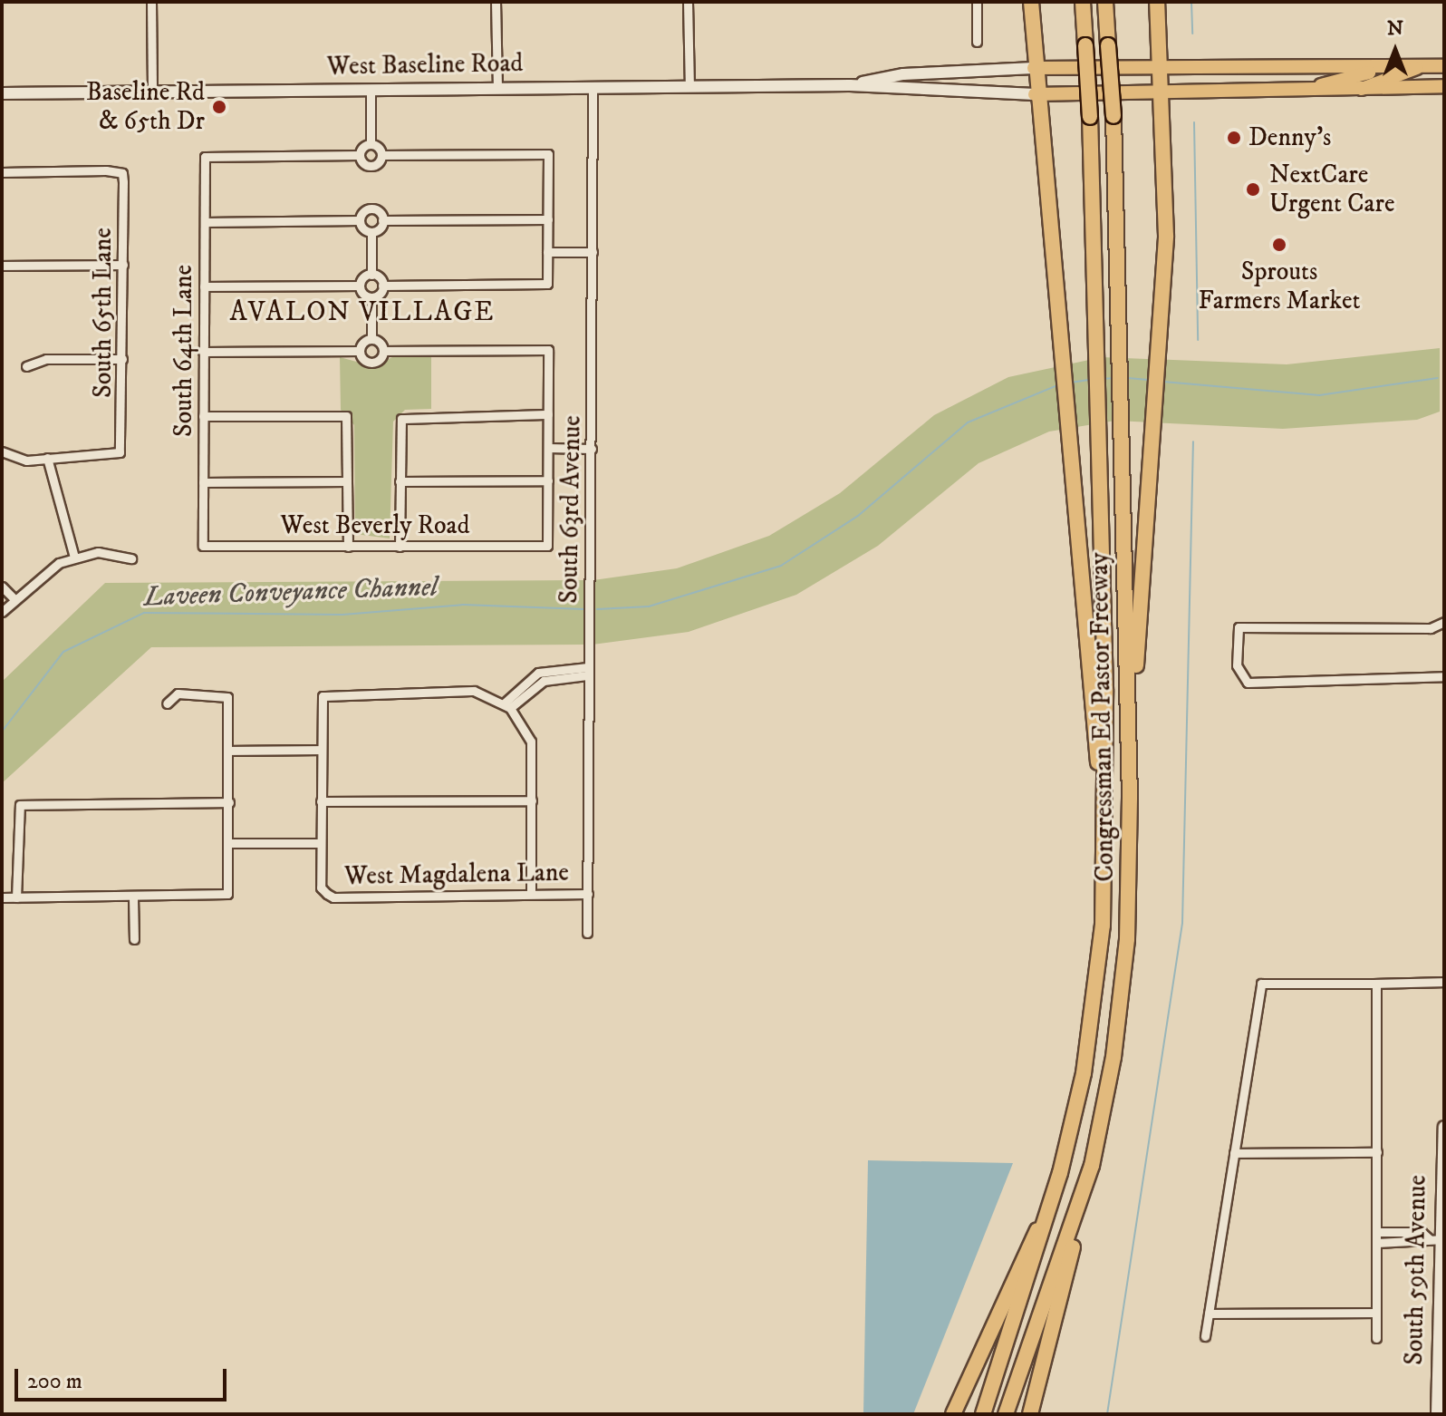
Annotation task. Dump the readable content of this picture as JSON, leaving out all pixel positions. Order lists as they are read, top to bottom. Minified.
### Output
{"streets":{"highway":["Congressman Ed Pastor Freeway"],"main road":["West Baseline Road","South 59th Avenue"],"street":["South 65th Lane","South 64th Lane","South 63rd Avenue","West Beverly Road","West Magdalena Lane"]},"crossings":[["West Baseline Road","South 63rd Avenue"],["South 64th Lane","West Beverly Road"],["South 63rd Avenue","West Magdalena Lane"]],"districts":["AVALON VILLAGE"],"water":["Laveen Conveyance Channel"],"places":["Baseline Rd & 65th Dr","Denny's","NextCare Urgent Care","Sprouts Farmers Market"],"scale_bar":"200 m","north":"top"}
